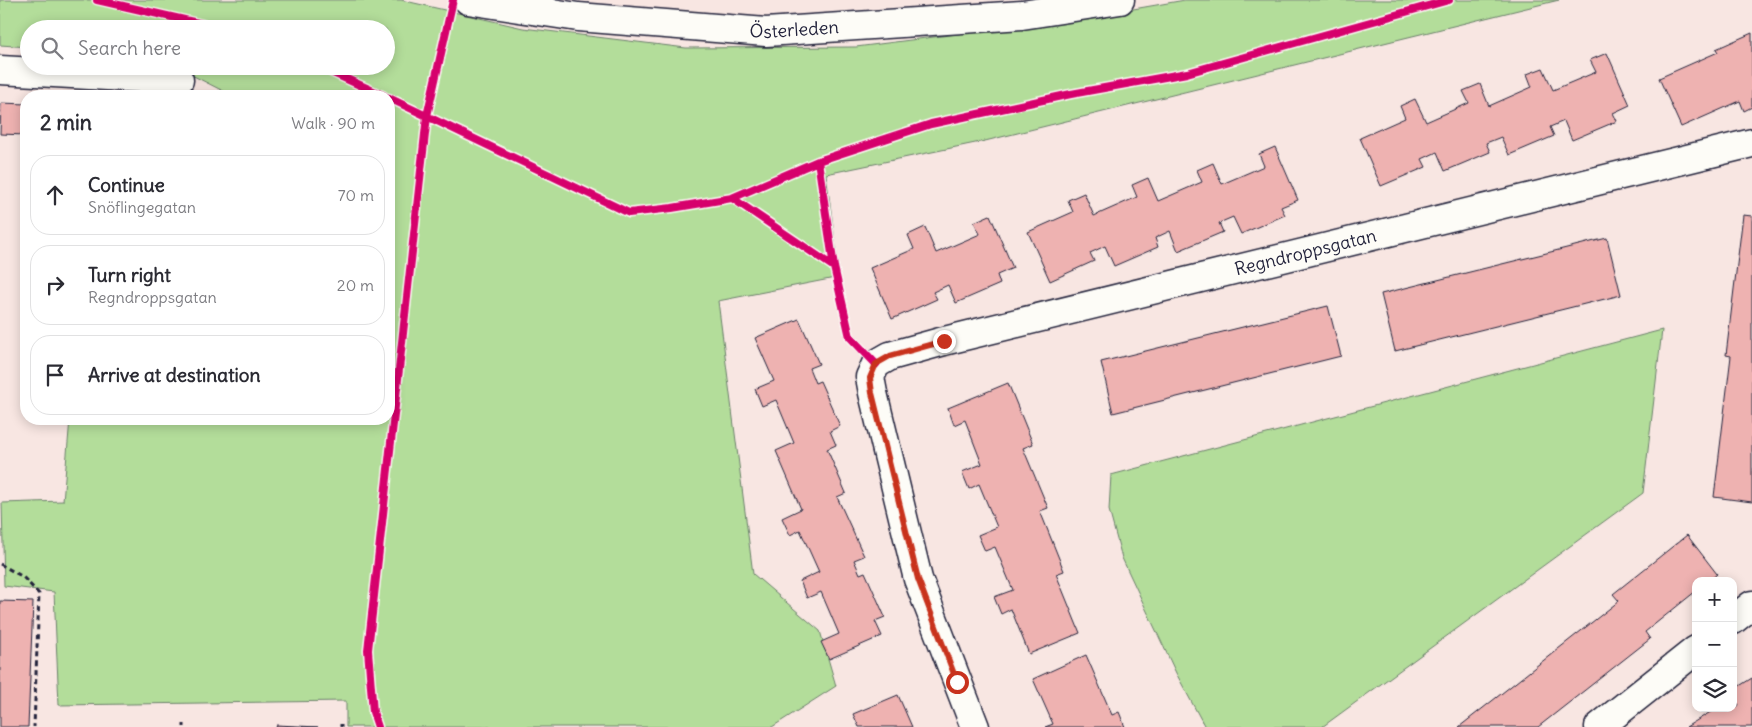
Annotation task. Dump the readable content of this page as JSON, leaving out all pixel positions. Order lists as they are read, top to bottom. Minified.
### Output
{"streets":{"street":["Österleden","Regndroppsgatan"]},"page":{"search":"Search here","heading":["2 min","Walk · 90 m"],"list":[["Continue","Snöflingegatan","70 m"],["Turn right","Regndroppsgatan","20 m"],"Arrive at destination"],"map_buttons":["+","−"]}}
